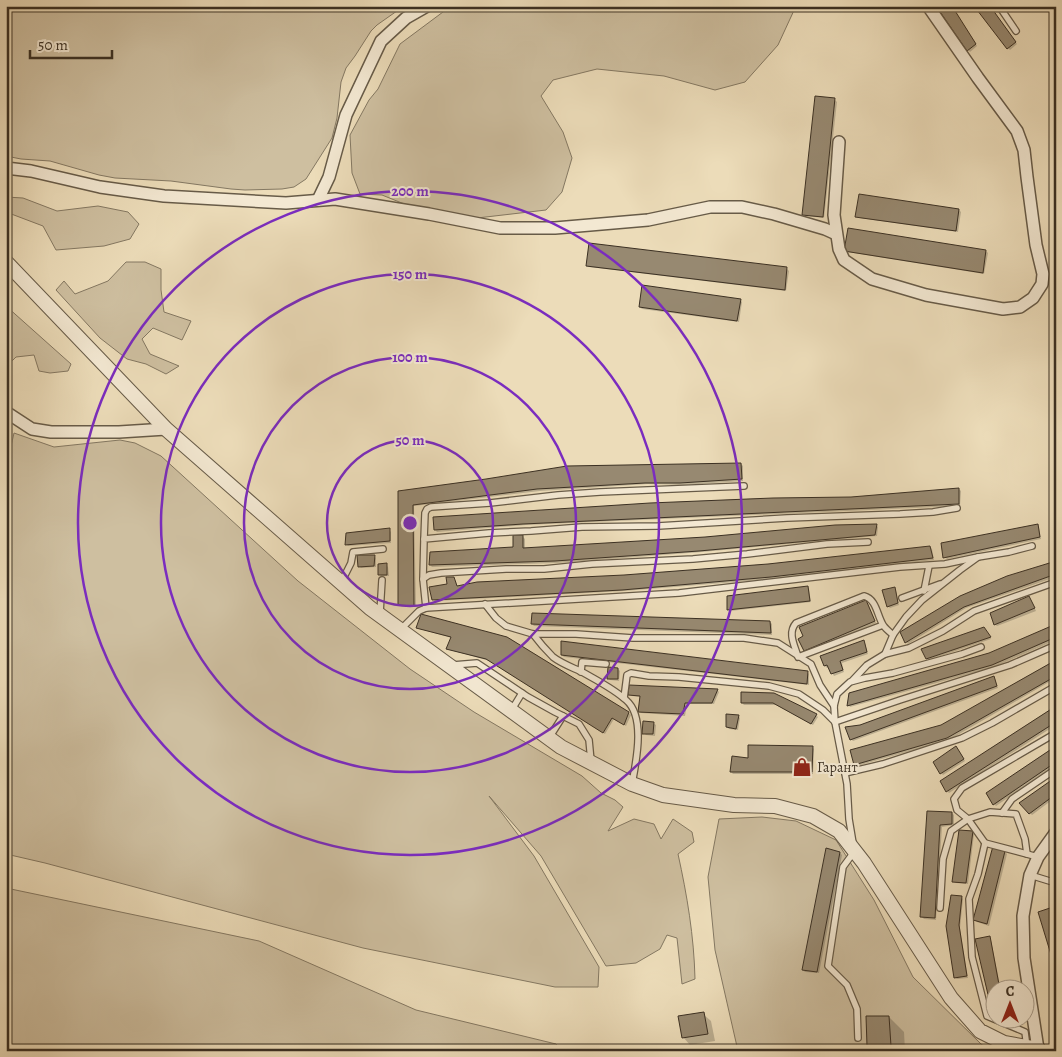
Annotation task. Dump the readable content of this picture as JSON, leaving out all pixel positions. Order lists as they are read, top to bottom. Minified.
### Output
{"places":{"shop":["Гарант"]},"scale_bar":"50 m","north":"top","rings":["200 m","150 m","100 m","50 m"]}
